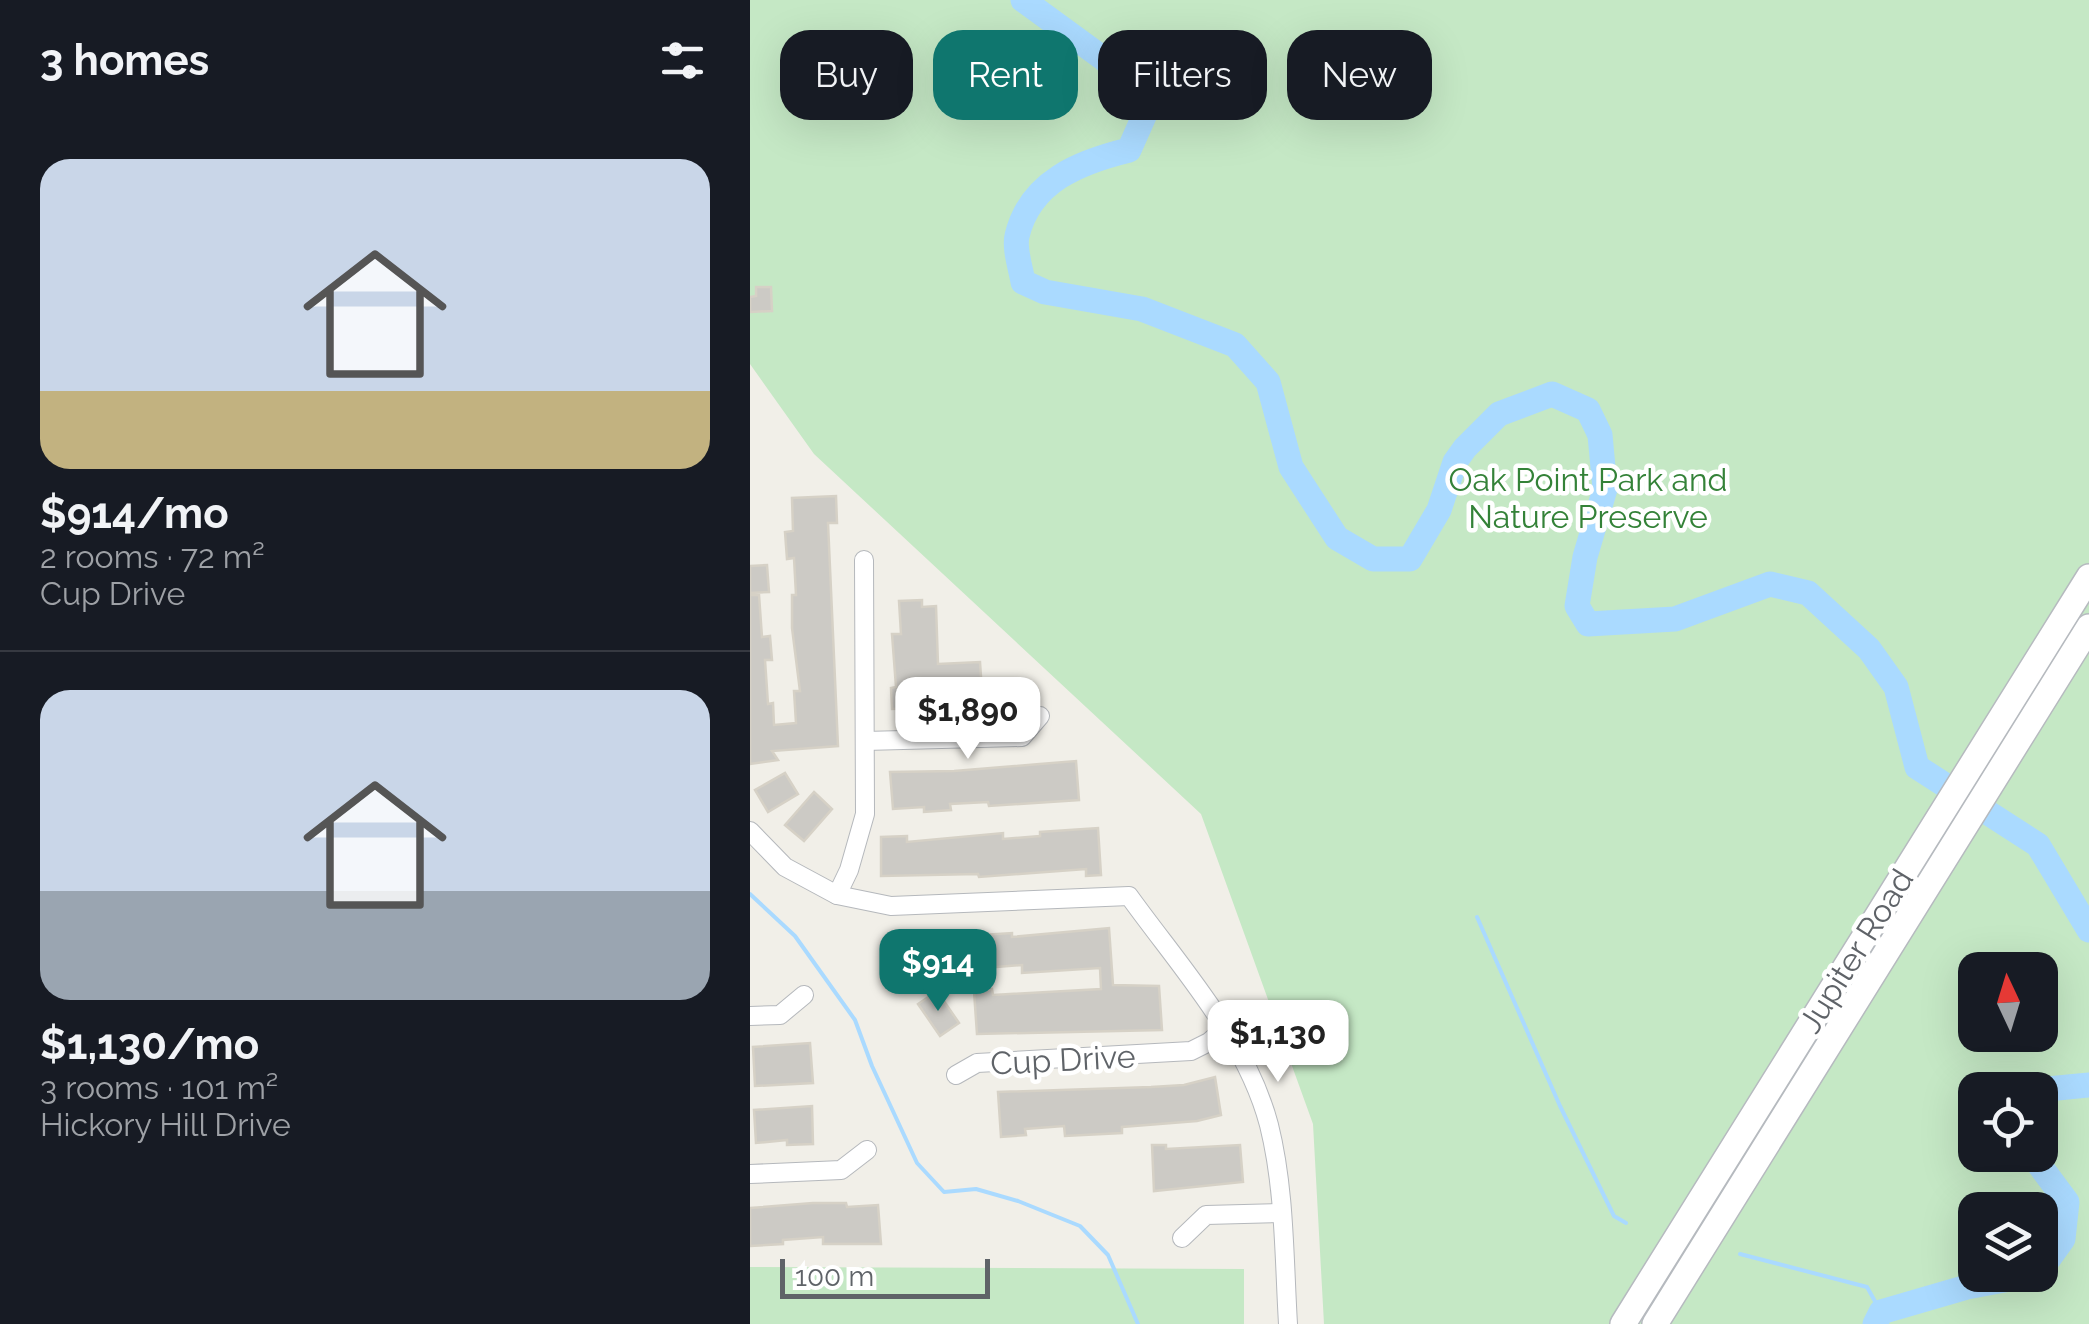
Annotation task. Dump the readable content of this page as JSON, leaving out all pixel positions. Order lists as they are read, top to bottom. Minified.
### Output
{"streets":{"main road":["Jupiter Road"],"street":["Cup Drive"]},"parks":["Oak Point Park and Nature Preserve"],"scale_bar":"100 m","north":"top","page":{"heading":"3 homes","chip":["Buy","Rent","Filters","New"],"list":[{"name":"$914/mo","note":"2 rooms · 72 m² · Cup Drive"},{"name":"$1,130/mo","note":"3 rooms · 101 m² · Hickory Hill Drive"}],"price":["$1,890","$914","$1,130"],"scale":"100 m"}}
